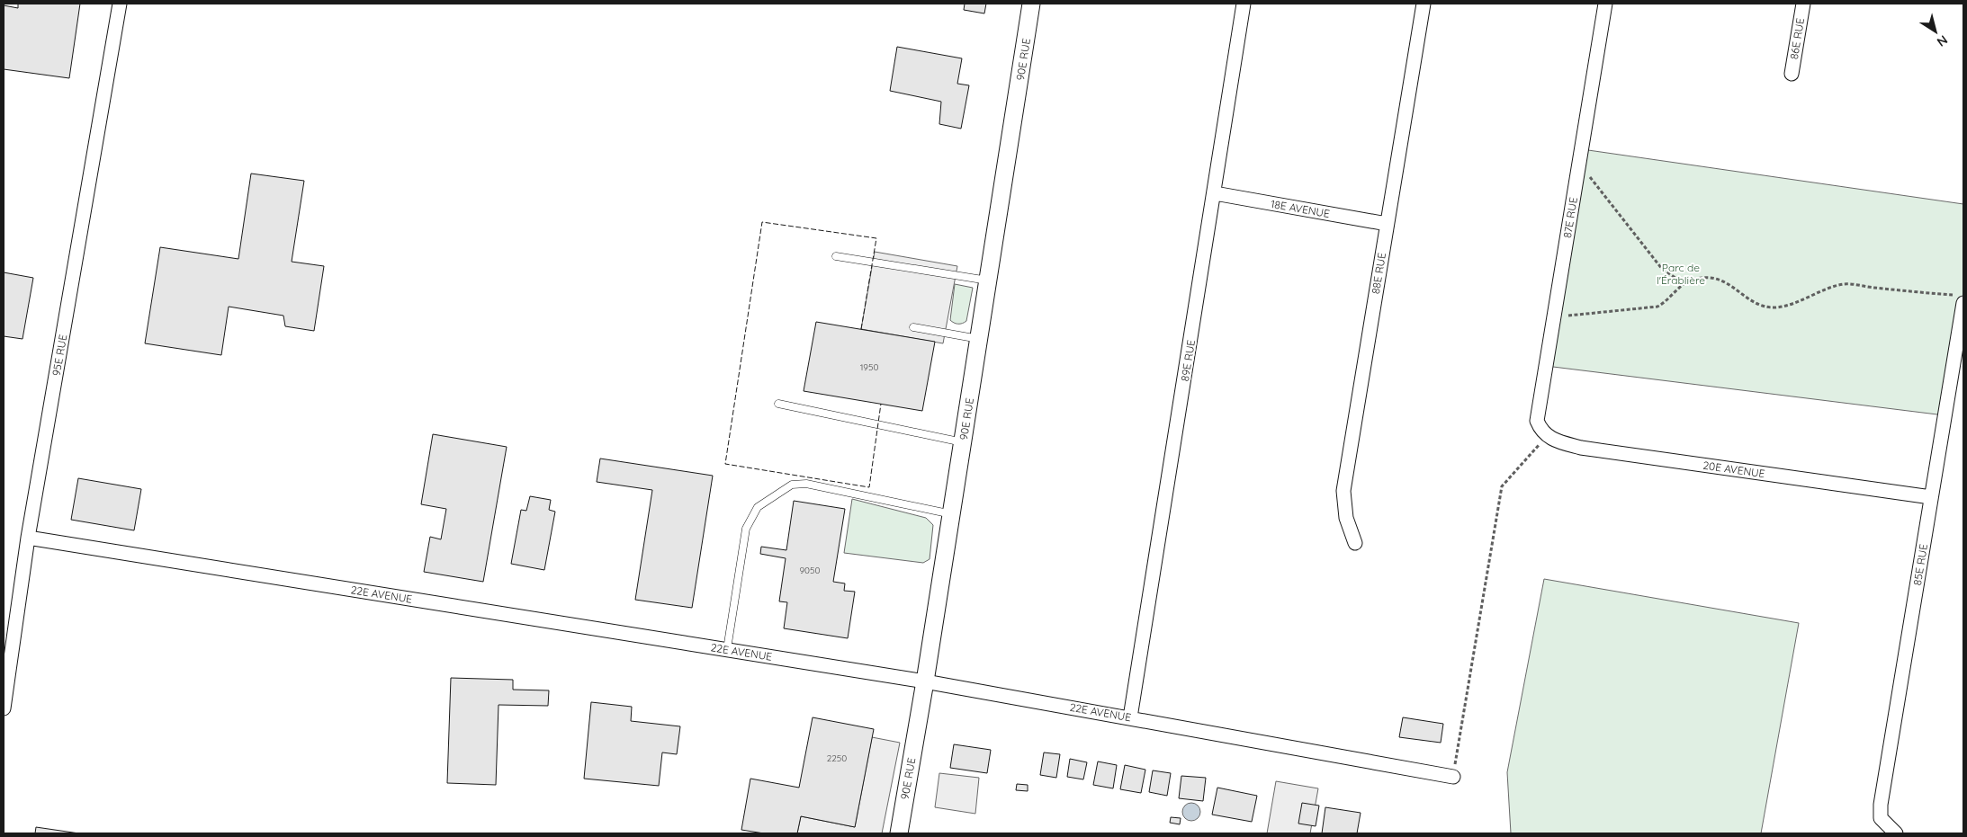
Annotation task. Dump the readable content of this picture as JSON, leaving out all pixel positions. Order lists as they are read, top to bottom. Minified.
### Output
{"streets":{"street":["86E RUE","90E RUE","18E AVENUE","87E RUE","88E RUE","95E RUE","89E RUE","20E AVENUE","85E RUE","22E AVENUE"]},"crossings":[["90E RUE","22E AVENUE"],["18E AVENUE","88E RUE"],["18E AVENUE","89E RUE"],["87E RUE","20E AVENUE"],["95E RUE","22E AVENUE"],["89E RUE","22E AVENUE"],["20E AVENUE","85E RUE"]],"parks":["Parc de l'Érablière"],"house_numbers":["1950","9050","2250"],"north":"bottom right"}
